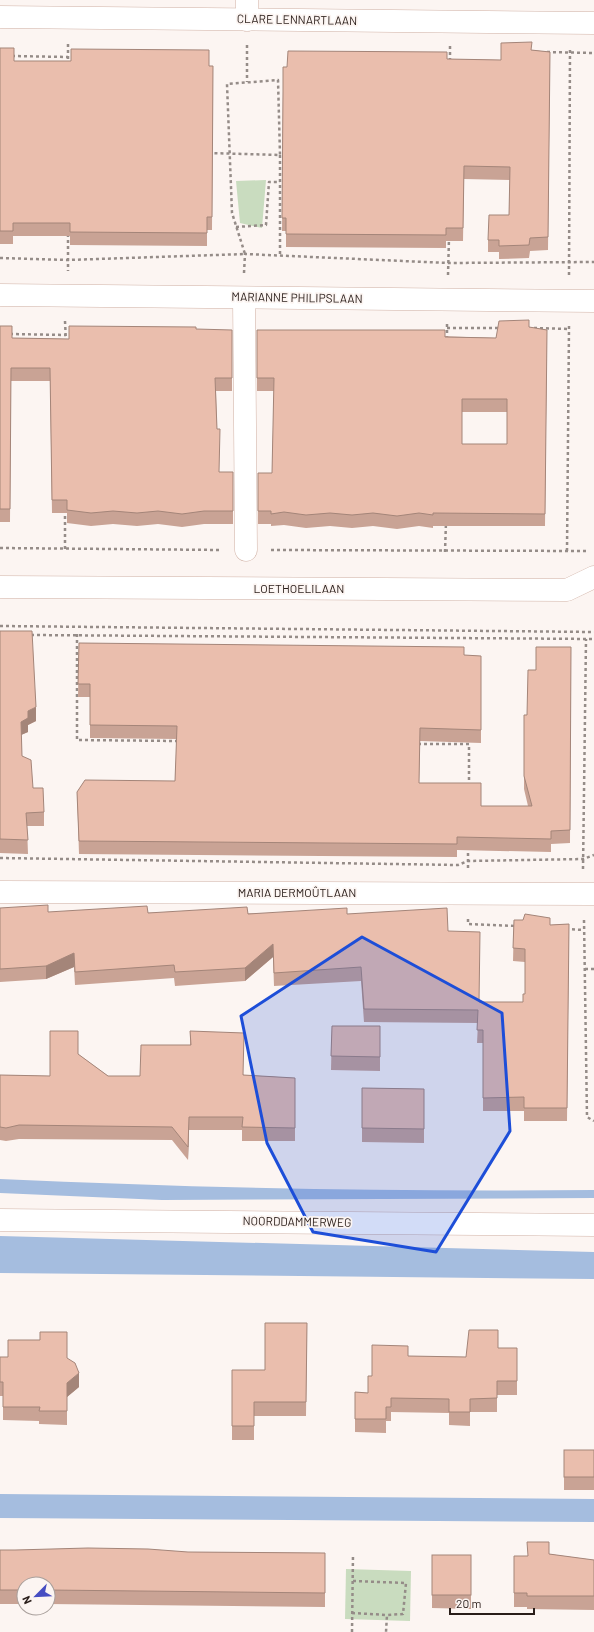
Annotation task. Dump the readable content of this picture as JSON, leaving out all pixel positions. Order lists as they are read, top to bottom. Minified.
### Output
{"streets":{"street":["CLARE LENNARTLAAN","MARIANNE PHILIPSLAAN","LOETHOELILAAN","MARIA DERMOÛTLAAN","NOORDDAMMERWEG"]},"scale_bar":"20 m","north":"bottom left"}
